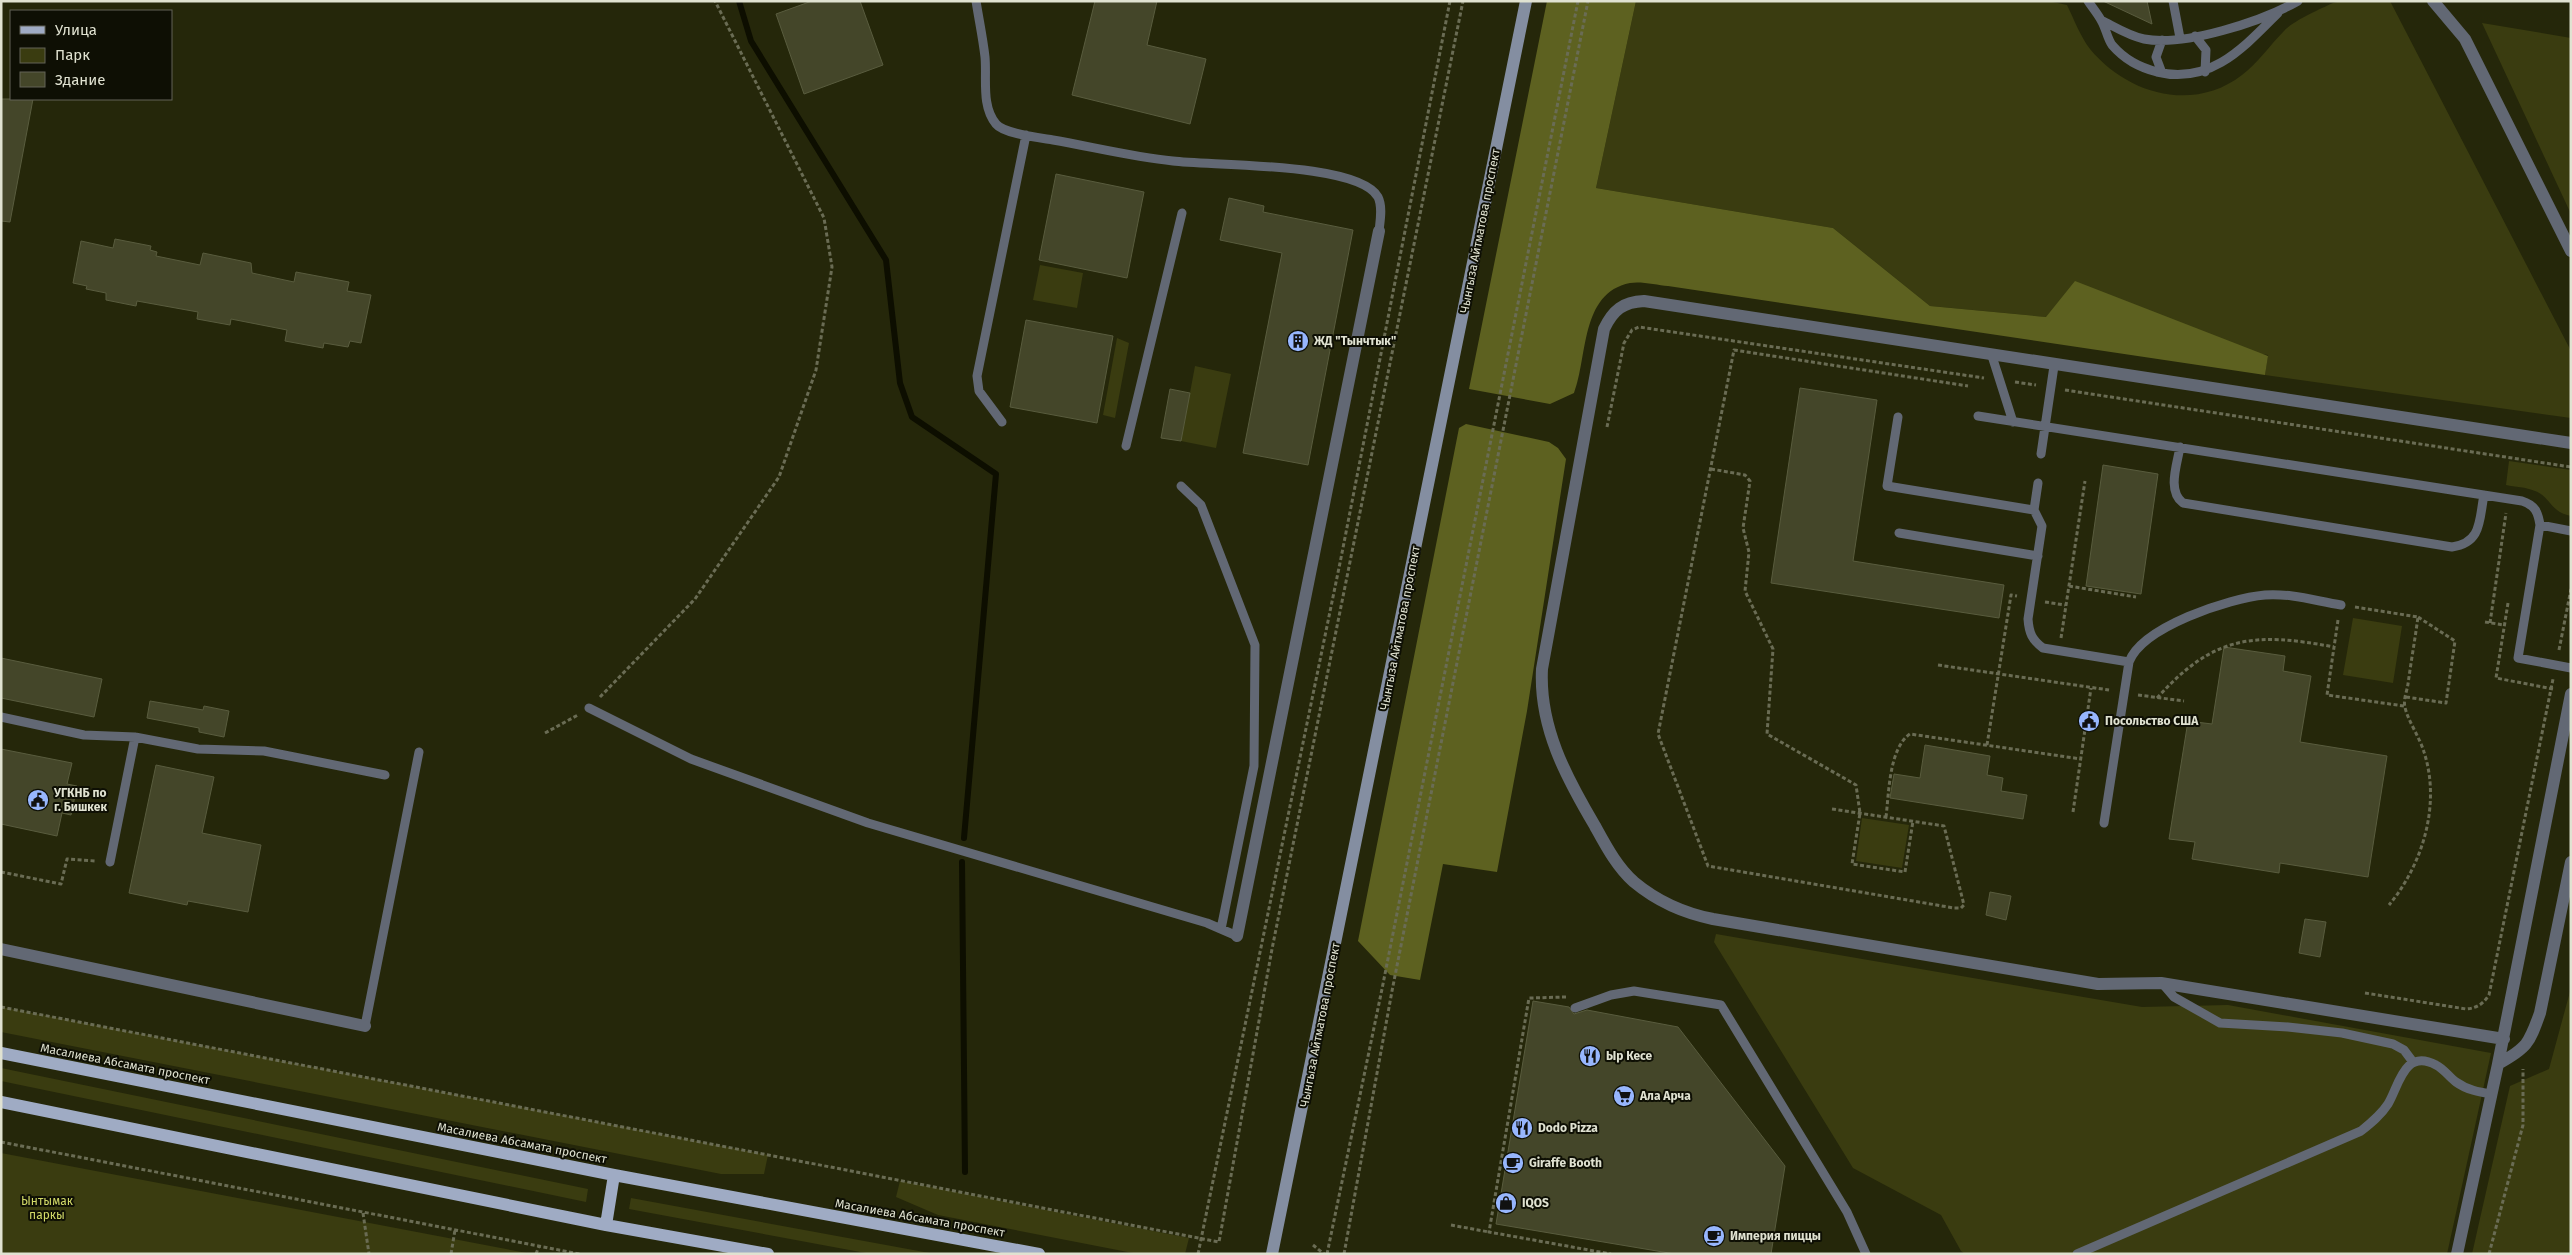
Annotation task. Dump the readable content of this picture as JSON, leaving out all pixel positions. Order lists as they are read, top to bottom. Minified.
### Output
{"streets":{"main road":["Чынгыза Айтматова проспект","Масалиева Абсамата проспект"]},"parks":["Ынтымак паркы"],"places":{"building":["ЖД \"Тынчтык\""],"public building":["Посольство США","УГКНБ по г. Бишкек"],"restaurant":["Ыр Кесе","Dodo Pizza"],"supermarket":["Ала Арча"],"cafe":["Giraffe Booth","Империя пиццы"],"shop":["IQOS"]},"legend":["Улица","Парк","Здание"]}
